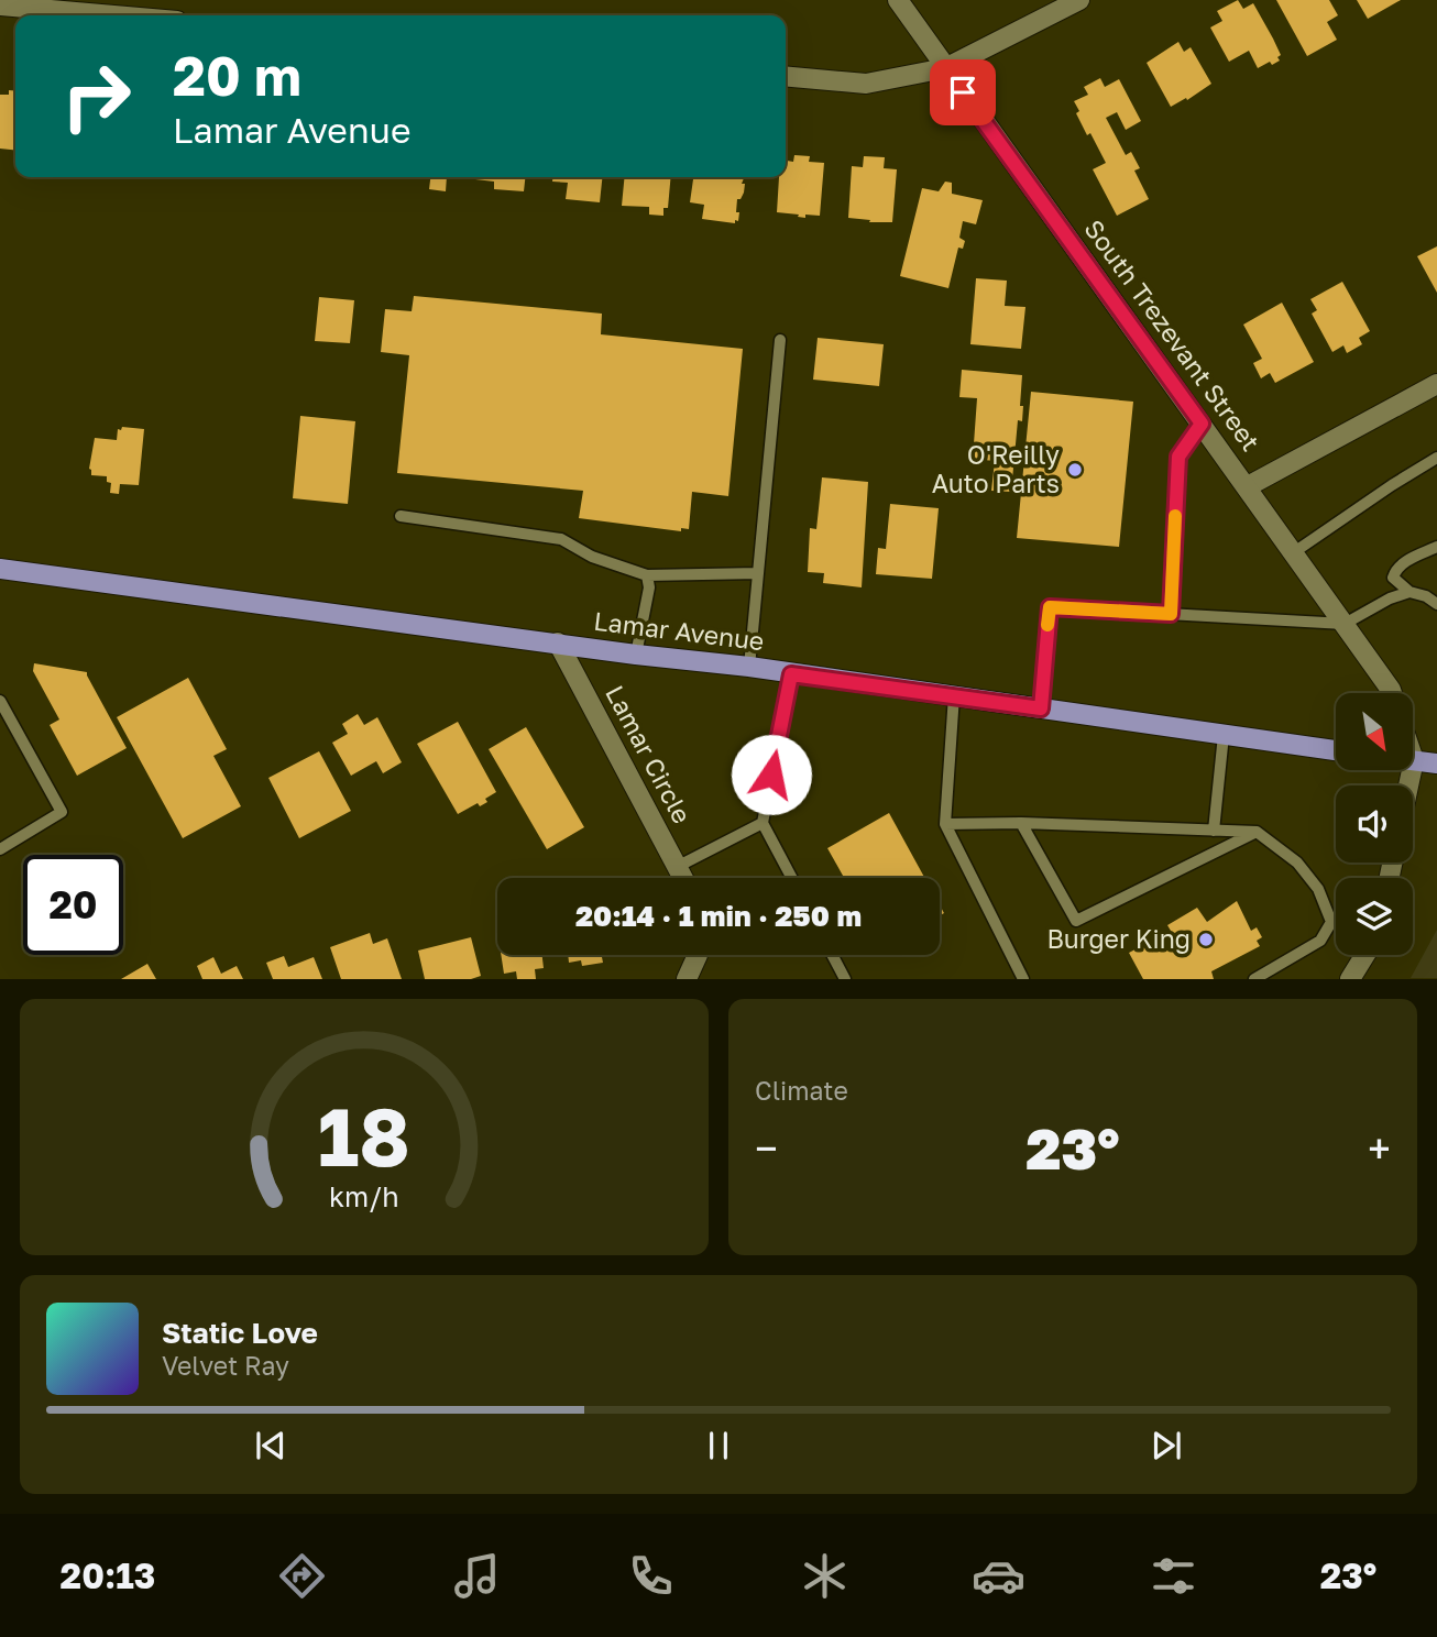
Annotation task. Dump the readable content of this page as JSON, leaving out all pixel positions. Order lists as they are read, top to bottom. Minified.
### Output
{"streets":{"main road":["Lamar Avenue"],"street":["South Trezevant Street","Lamar Circle"]},"crossings":[["Lamar Avenue","Lamar Circle"]],"places":["O'Reilly Auto Parts","Burger King"],"north":"bottom right","page":{"turn":["20 m","Lamar Avenue"],"limit":"20","trip":"20:14 · 1 min · 250 m","tile":"Climate","heat":["−","23°","+"],"song":["Static Love","Velvet Ray"],"tabs":["20:13","23°"],"gauge":["18","km/h"]}}
